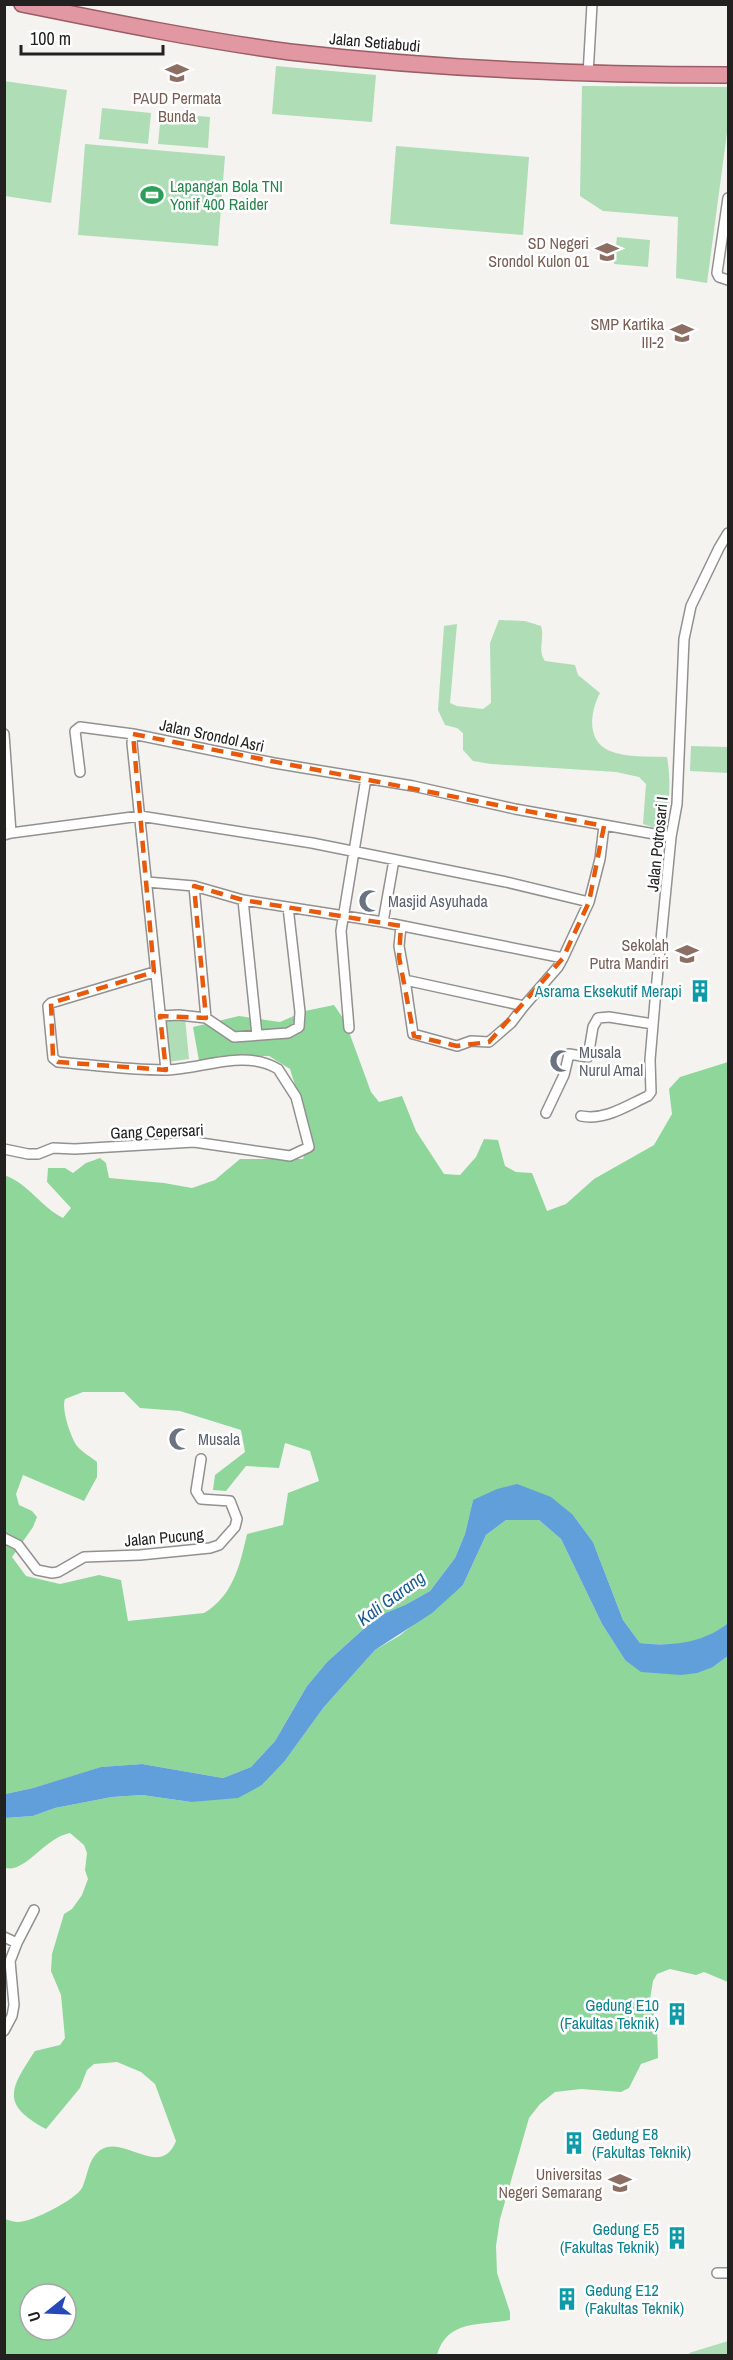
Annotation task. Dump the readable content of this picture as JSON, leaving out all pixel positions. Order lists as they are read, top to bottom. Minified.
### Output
{"streets":{"highway":["Jalan Setiabudi"],"street":["Jalan Srondol Asri","Jalan Potrosari I","Gang Cepersari","Jalan Pucung"]},"crossings":[["Jalan Srondol Asri","Jalan Potrosari I"],["Jalan Srondol Asri","Gang Cepersari"]],"water":["Kali Garang"],"places":{"school or university":["PAUD Permata Bunda","SD Negeri Srondol Kulon 01","SMP Kartika III-2","Sekolah Putra Mandiri","Universitas Negeri Semarang"],"sports":["Lapangan Bola TNI Yonif 400 Raider"],"mosque":["Masjid Asyuhada","Musala Nurul Amal","Musala"],"building":["Asrama Eksekutif Merapi","Gedung E10 (Fakultas Teknik)","Gedung E8 (Fakultas Teknik)","Gedung E5 (Fakultas Teknik)","Gedung E12 (Fakultas Teknik)"]},"scale_bar":"100 m","north":"left"}
